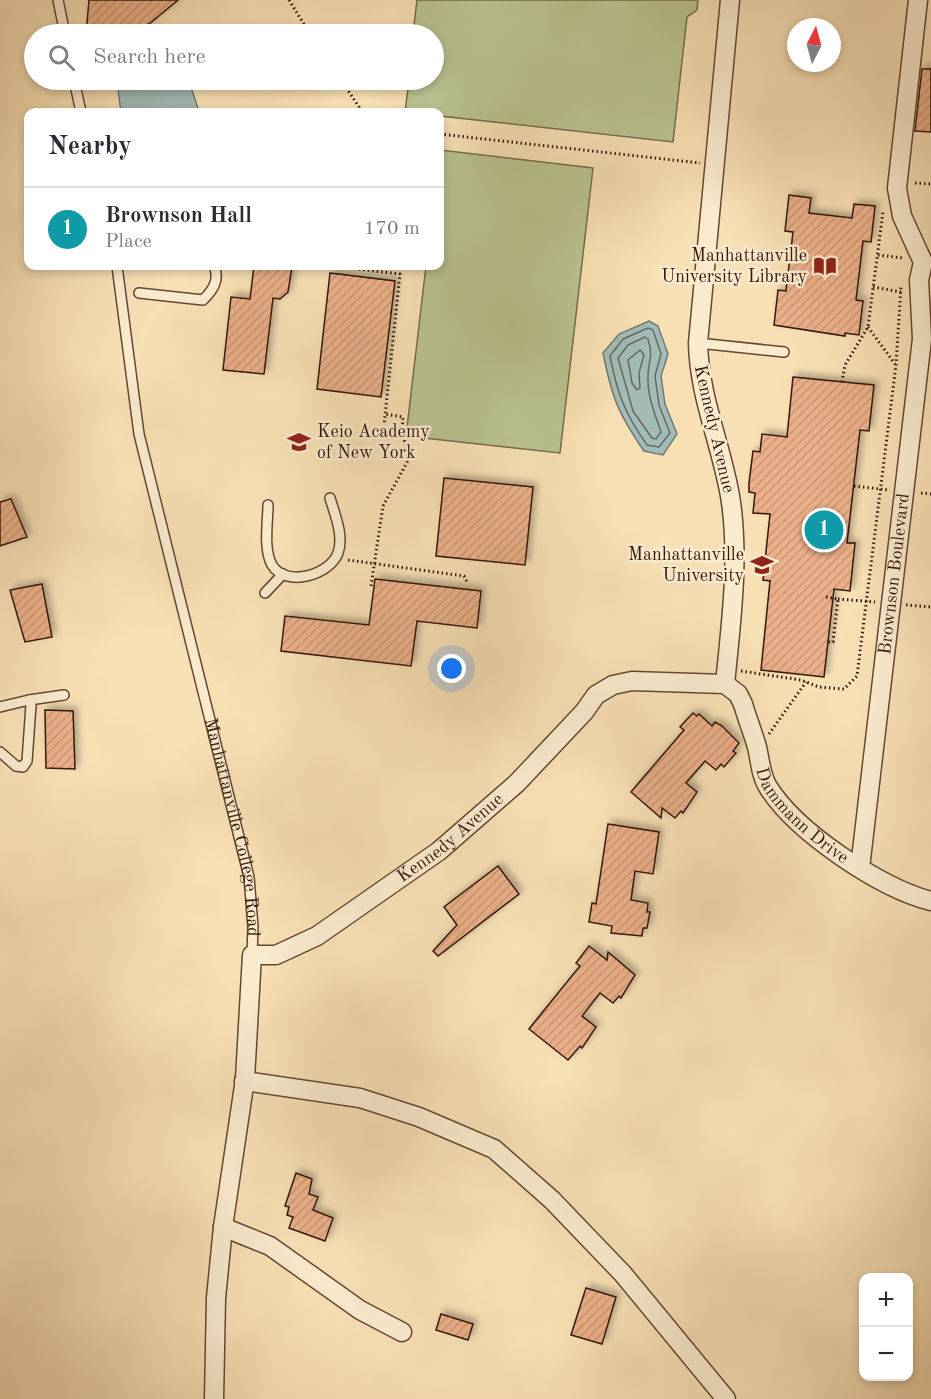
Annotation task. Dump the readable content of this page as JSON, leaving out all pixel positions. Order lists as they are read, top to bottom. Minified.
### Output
{"streets":{"street":["Kennedy Avenue","Brownson Boulevard","Dammann Drive","Manhattanville College Road"]},"crossings":[["Kennedy Avenue","Dammann Drive"],["Kennedy Avenue","Manhattanville College Road"],["Brownson Boulevard","Dammann Drive"]],"places":{"library":["Manhattanville University Library"],"school or university":["Keio Academy of New York","Manhattanville University"]},"north":"top","page":{"search":"Search here","heading":"Nearby","list":[{"mark":"1","name":"Brownson Hall","note":"Place","value":"170 m"}],"pins":"1","map_buttons":["+","−"]}}
